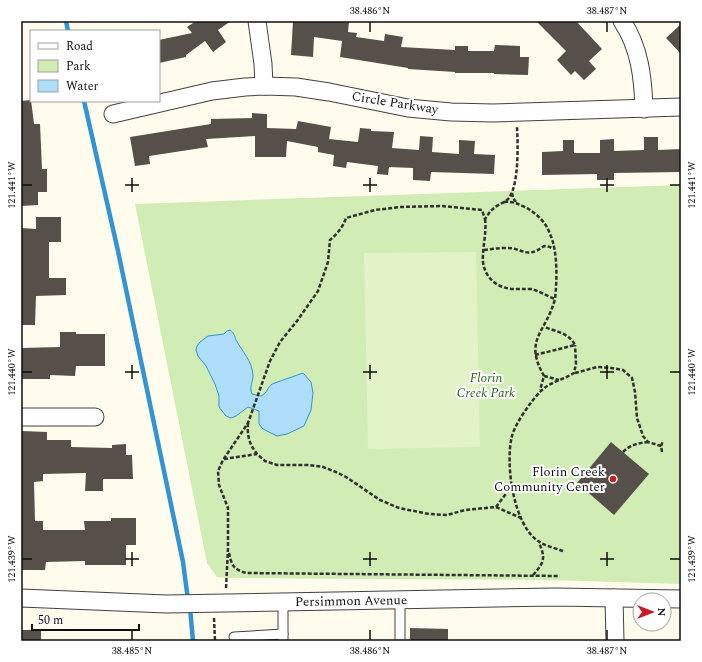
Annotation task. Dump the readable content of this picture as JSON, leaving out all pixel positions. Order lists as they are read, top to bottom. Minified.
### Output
{"streets":{"street":["Circle Parkway","Persimmon Avenue"]},"parks":["Florin Creek Park"],"places":["Florin Creek Community Center"],"legend":["Road","Park","Water"],"scale_bar":"50 m","north":"right","coordinates":["38.486°N","38.487°N","121.441°W","121.440°W","121.439°W","38.485°N"]}
